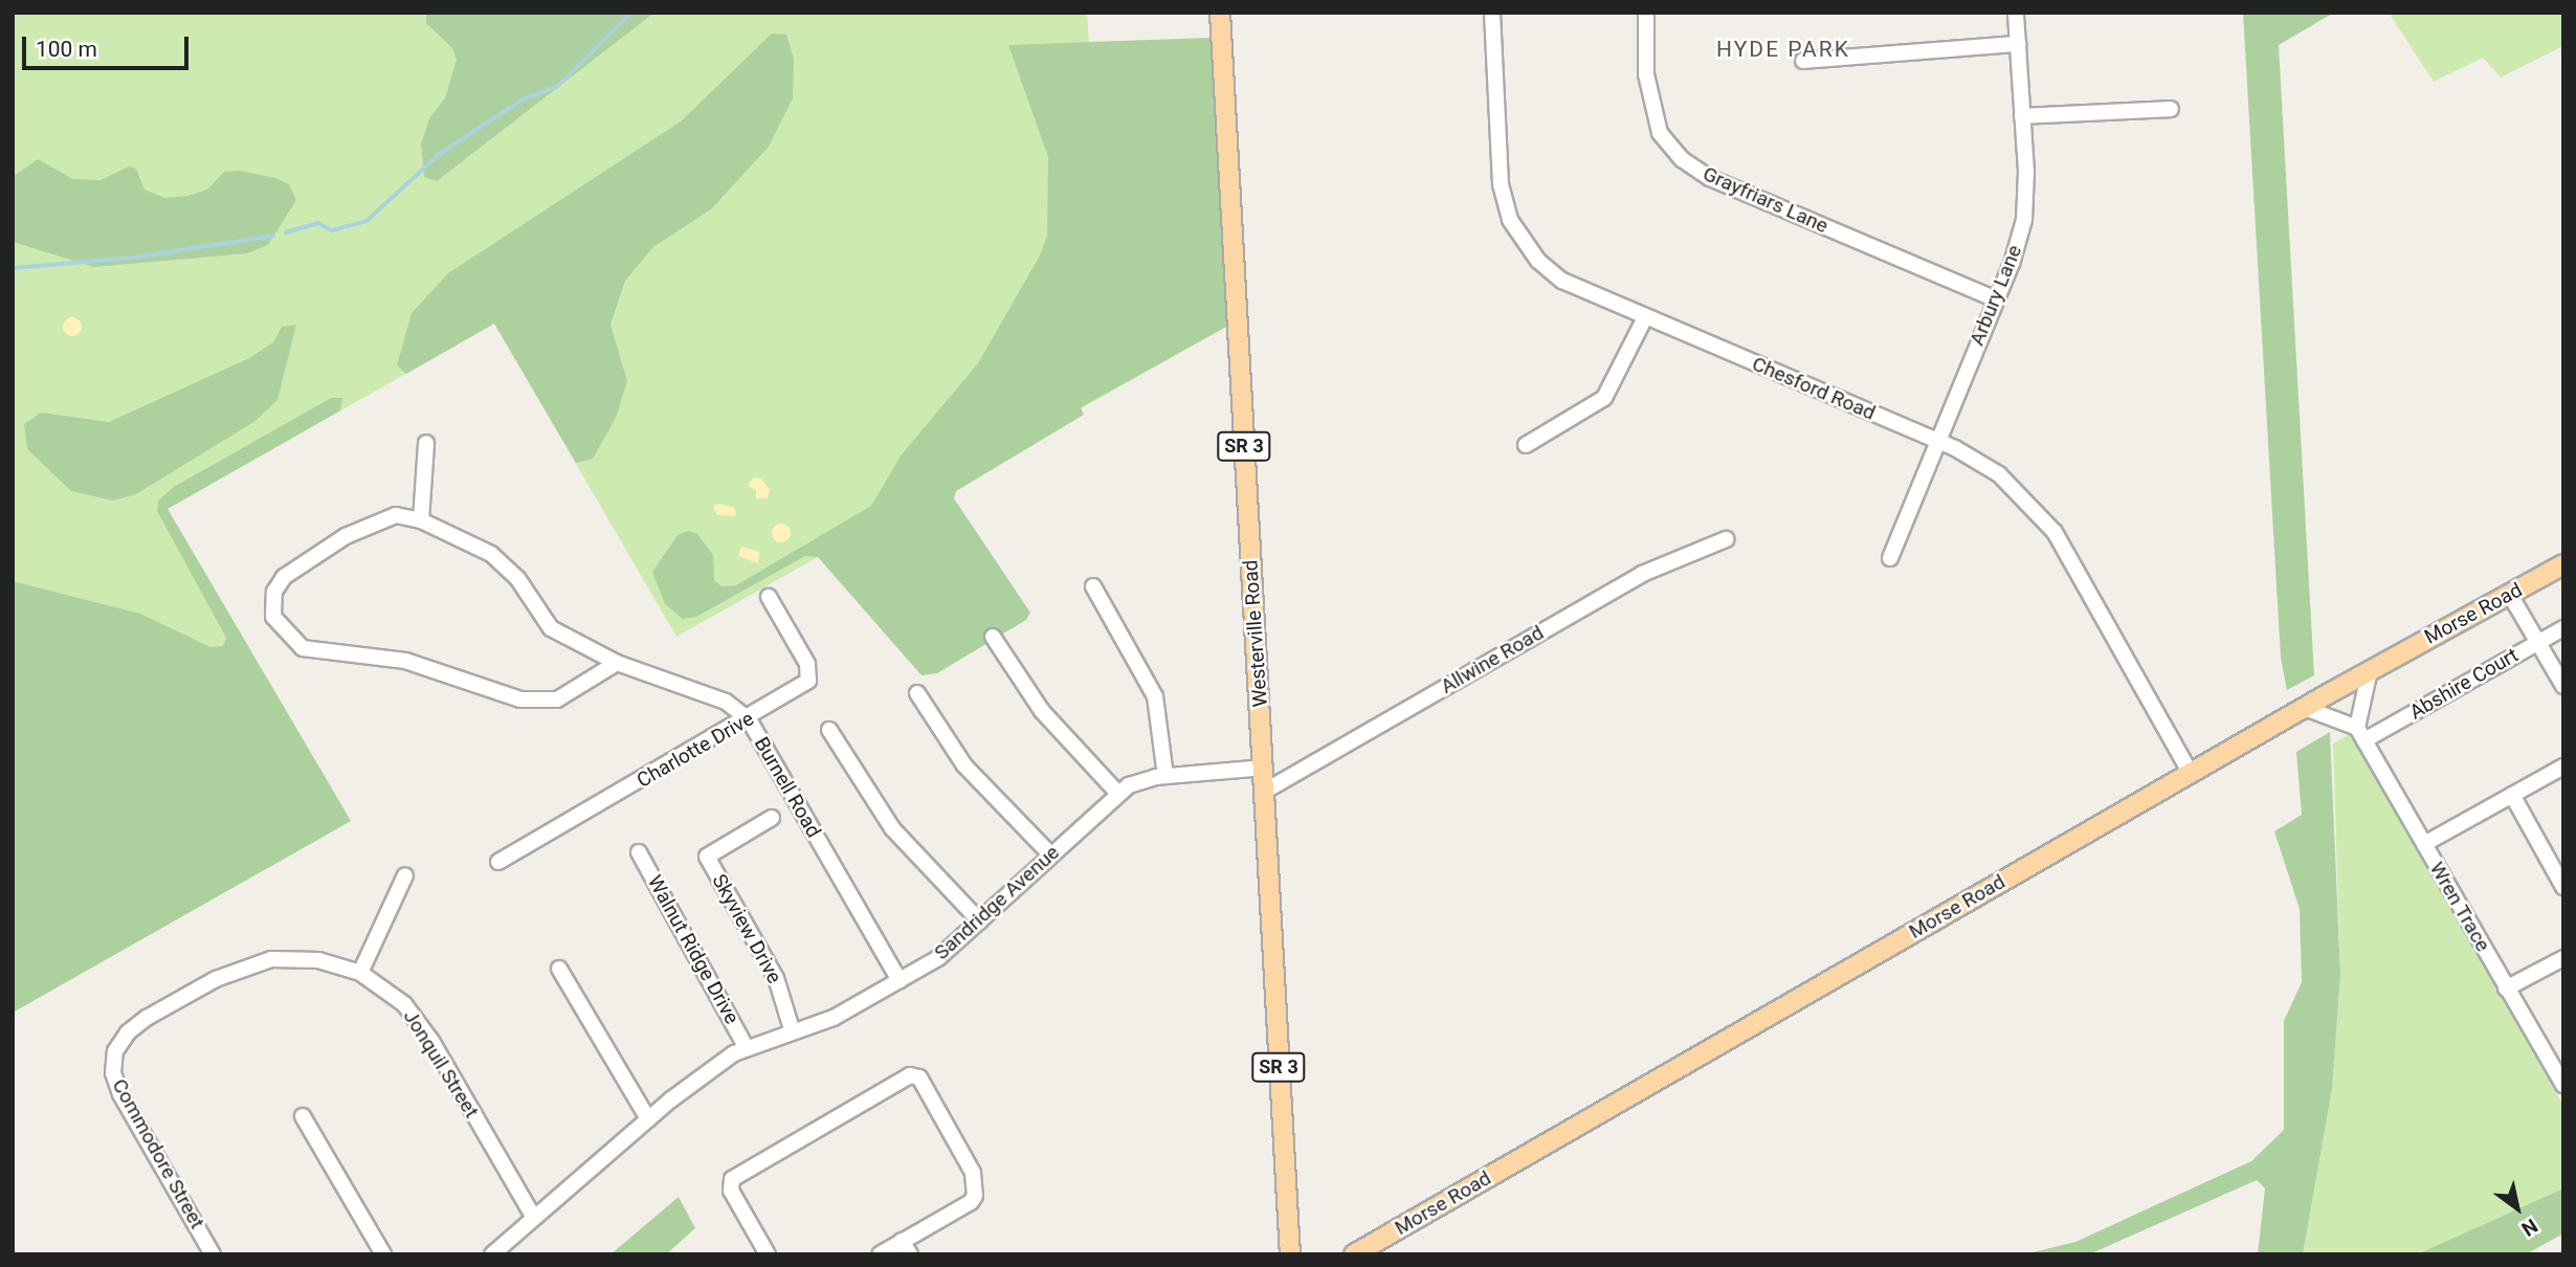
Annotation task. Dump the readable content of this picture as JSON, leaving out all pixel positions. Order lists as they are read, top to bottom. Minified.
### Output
{"streets":{"main road":["SR 3","Morse Road","Westerville Road"],"street":["Grayfriars Lane","Arbury Lane","Chesford Road","Allwine Road","Abshire Court","Charlotte Drive","Burnell Road","Sandridge Avenue","Wren Trace","Skyview Drive","Walnut Ridge Drive","Jonquil Street","Commodore Street"]},"crossings":[["Grayfriars Lane","Arbury Lane"],["Arbury Lane","Chesford Road"],["Chesford Road","Morse Road"],["Westerville Road","Allwine Road"],["Westerville Road","Sandridge Avenue"],["Abshire Court","Wren Trace"],["Charlotte Drive","Burnell Road"],["Burnell Road","Sandridge Avenue"],["Sandridge Avenue","Skyview Drive"],["Sandridge Avenue","Walnut Ridge Drive"],["Sandridge Avenue","Jonquil Street"],["Jonquil Street","Commodore Street"]],"districts":["HYDE PARK"],"scale_bar":"100 m","north":"bottom right"}
